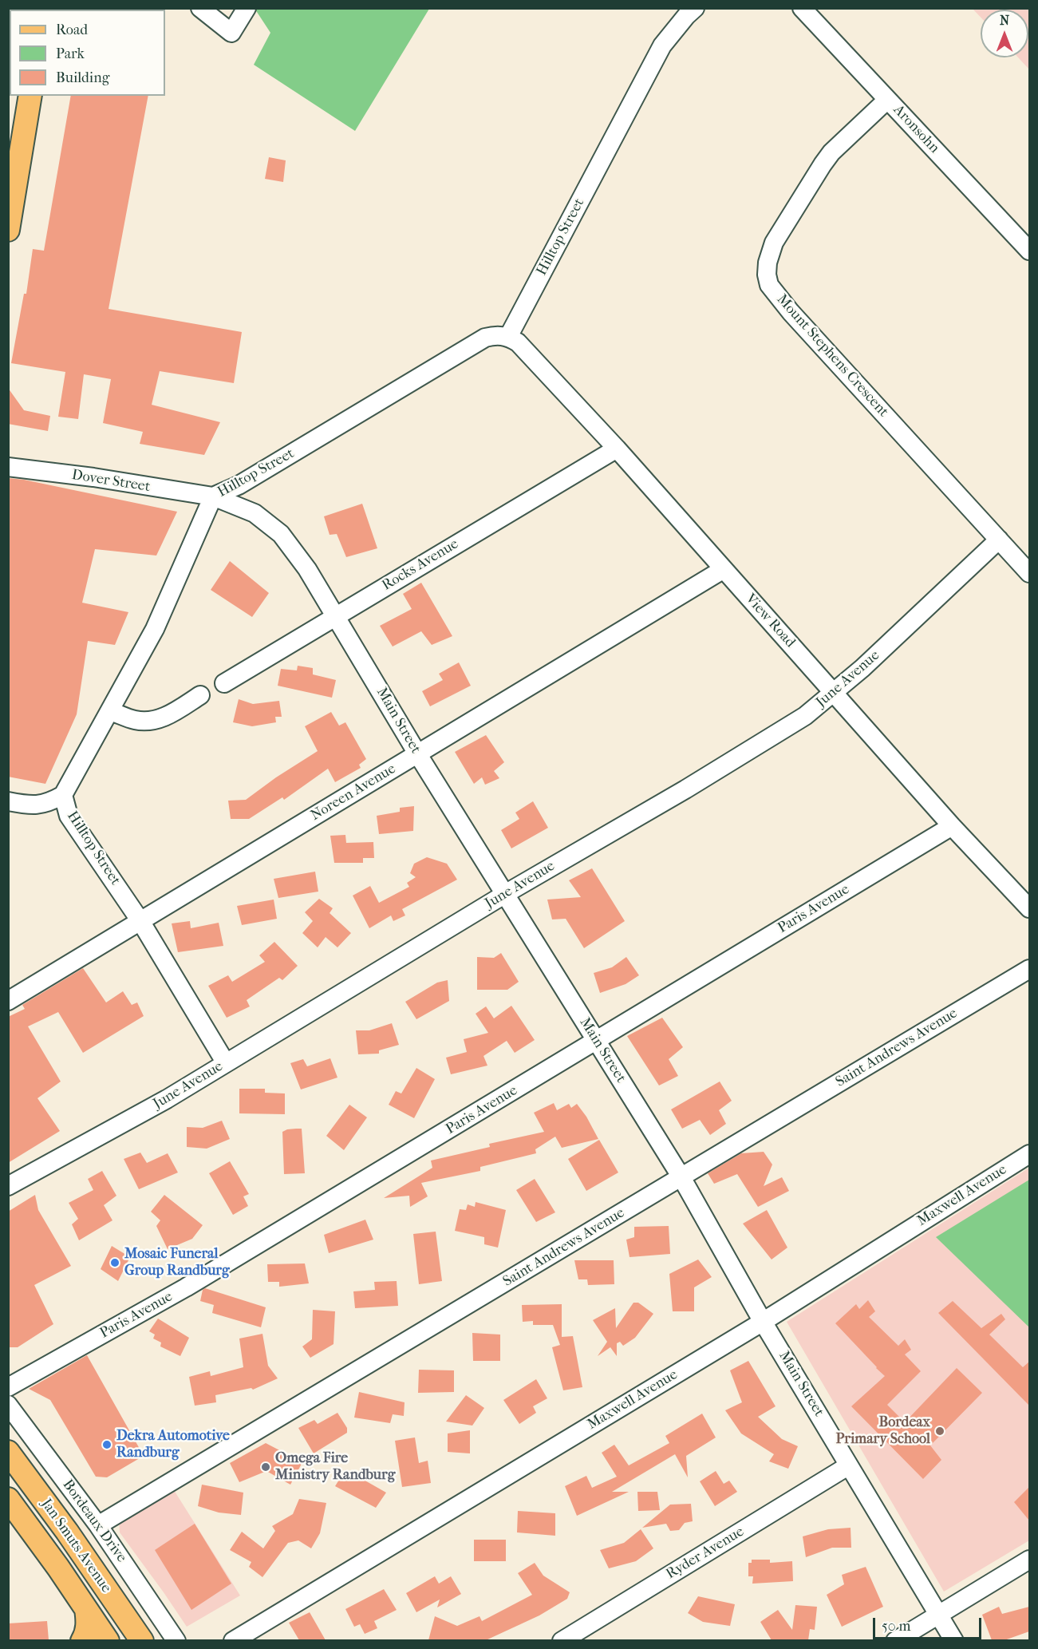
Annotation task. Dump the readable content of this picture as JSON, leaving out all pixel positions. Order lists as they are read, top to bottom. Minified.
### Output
{"streets":{"main road":["Jan Smuts Avenue"],"street":["Aronsohn","Hilltop Street","Mount Stephens Crescent","Dover Street","Rocks Avenue","View Road","June Avenue","Main Street","Noreen Avenue","Paris Avenue","Saint Andrews Avenue","Maxwell Avenue","Bordeaux Drive","Ryder Avenue"]},"crossings":[["Aronsohn","Mount Stephens Crescent"],["Hilltop Street","Dover Street"],["Hilltop Street","View Road"],["Hilltop Street","June Avenue"],["Hilltop Street","Main Street"],["Hilltop Street","Noreen Avenue"],["Mount Stephens Crescent","June Avenue"],["Dover Street","Main Street"],["Rocks Avenue","View Road"],["Rocks Avenue","Main Street"],["View Road","June Avenue"],["View Road","Noreen Avenue"],["View Road","Paris Avenue"],["June Avenue","Main Street"],["Main Street","Noreen Avenue"],["Main Street","Paris Avenue"],["Main Street","Saint Andrews Avenue"],["Main Street","Maxwell Avenue"],["Main Street","Ryder Avenue"],["Saint Andrews Avenue","Bordeaux Drive"]],"places":["Mosaic Funeral Group Randburg","Bordeax Primary School","Dekra Automotive Randburg","Omega Fire Ministry Randburg"],"legend":["Road","Park","Building"],"scale_bar":"50 m","north":"top"}
